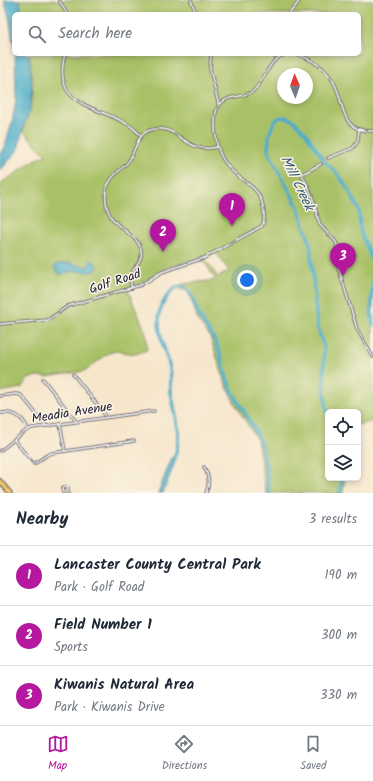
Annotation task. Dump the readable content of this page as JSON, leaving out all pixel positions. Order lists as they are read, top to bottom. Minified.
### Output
{"streets":{"street":["Golf Road","Meadia Avenue"]},"water":["Mill Creek"],"north":"top","page":{"search":"Search here","pins":["1","2","3"],"heading":["Nearby","3 results"],"list":[{"mark":"1","name":"Lancaster County Central Park","note":"Park · Golf Road","value":"190 m"},{"mark":"2","name":"Field Number 1","note":"Sports","value":"300 m"},{"mark":"3","name":"Kiwanis Natural Area","note":"Park · Kiwanis Drive","value":"330 m"}],"nav":["Map","Directions","Saved"]}}
